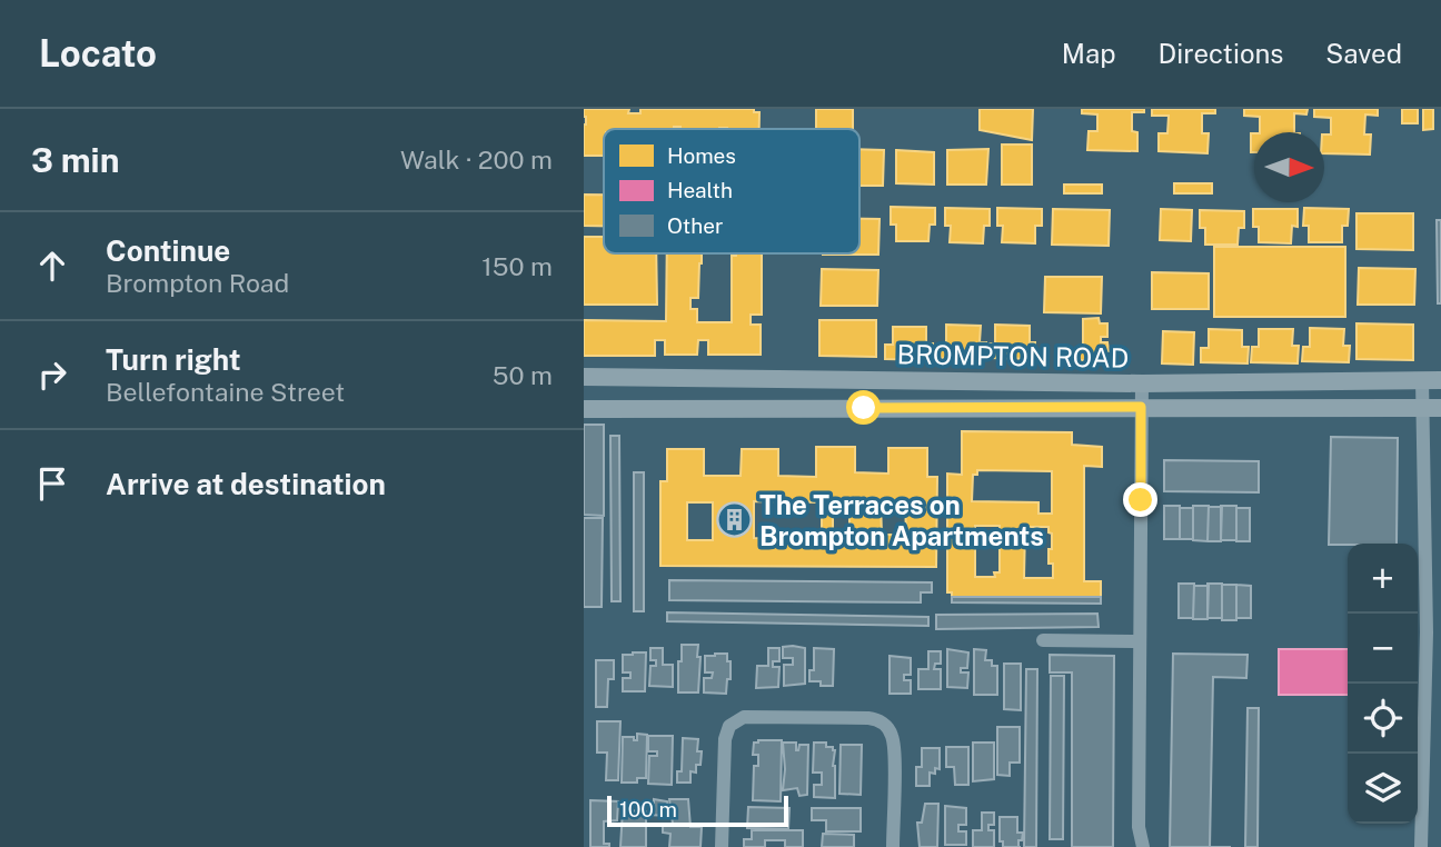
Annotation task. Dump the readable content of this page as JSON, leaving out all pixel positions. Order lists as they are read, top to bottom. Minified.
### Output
{"streets":{"street":["BROMPTON ROAD"]},"places":{"building":["The Terraces on Brompton Apartments"]},"legend":["Homes","Health","Other"],"scale_bar":"100 m","north":"right","page":{"header":"Locato","nav":["Map","Directions","Saved"],"heading":["3 min","Walk · 200 m"],"list":[["Continue","Brompton Road","150 m"],["Turn right","Bellefontaine Street","50 m"],"Arrive at destination"],"map_buttons":["+","−"],"scale":"100 m"}}
